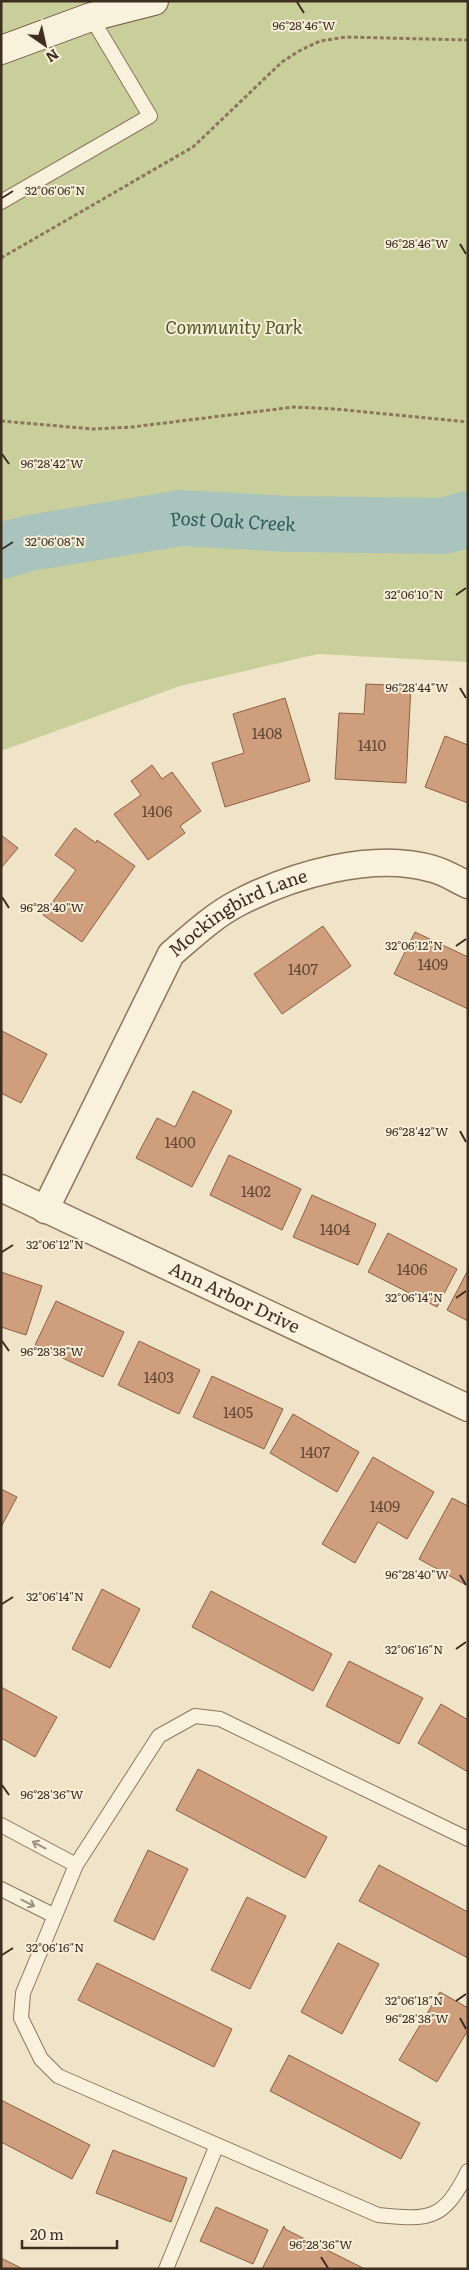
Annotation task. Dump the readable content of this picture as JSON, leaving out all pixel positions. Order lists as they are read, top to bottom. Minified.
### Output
{"streets":{"street":["Mockingbird Lane","Ann Arbor Drive"]},"crossings":[["Mockingbird Lane","Ann Arbor Drive"]],"water":["Post Oak Creek"],"parks":["Community Park"],"house_numbers":["1408","1410","1406","1409","1407","1400","1402","1404","1406","1403","1405","1407","1409"],"scale_bar":"20 m","north":"bottom right","coordinates":["96°28'46\"W","32°06'06\"N","96°28'42\"W","32°06'08\"N","32°06'10\"N","96°28'44\"W","96°28'40\"W","32°06'12\"N","32°06'14\"N","96°28'38\"W","32°06'16\"N","96°28'36\"W","32°06'18\"N"]}
